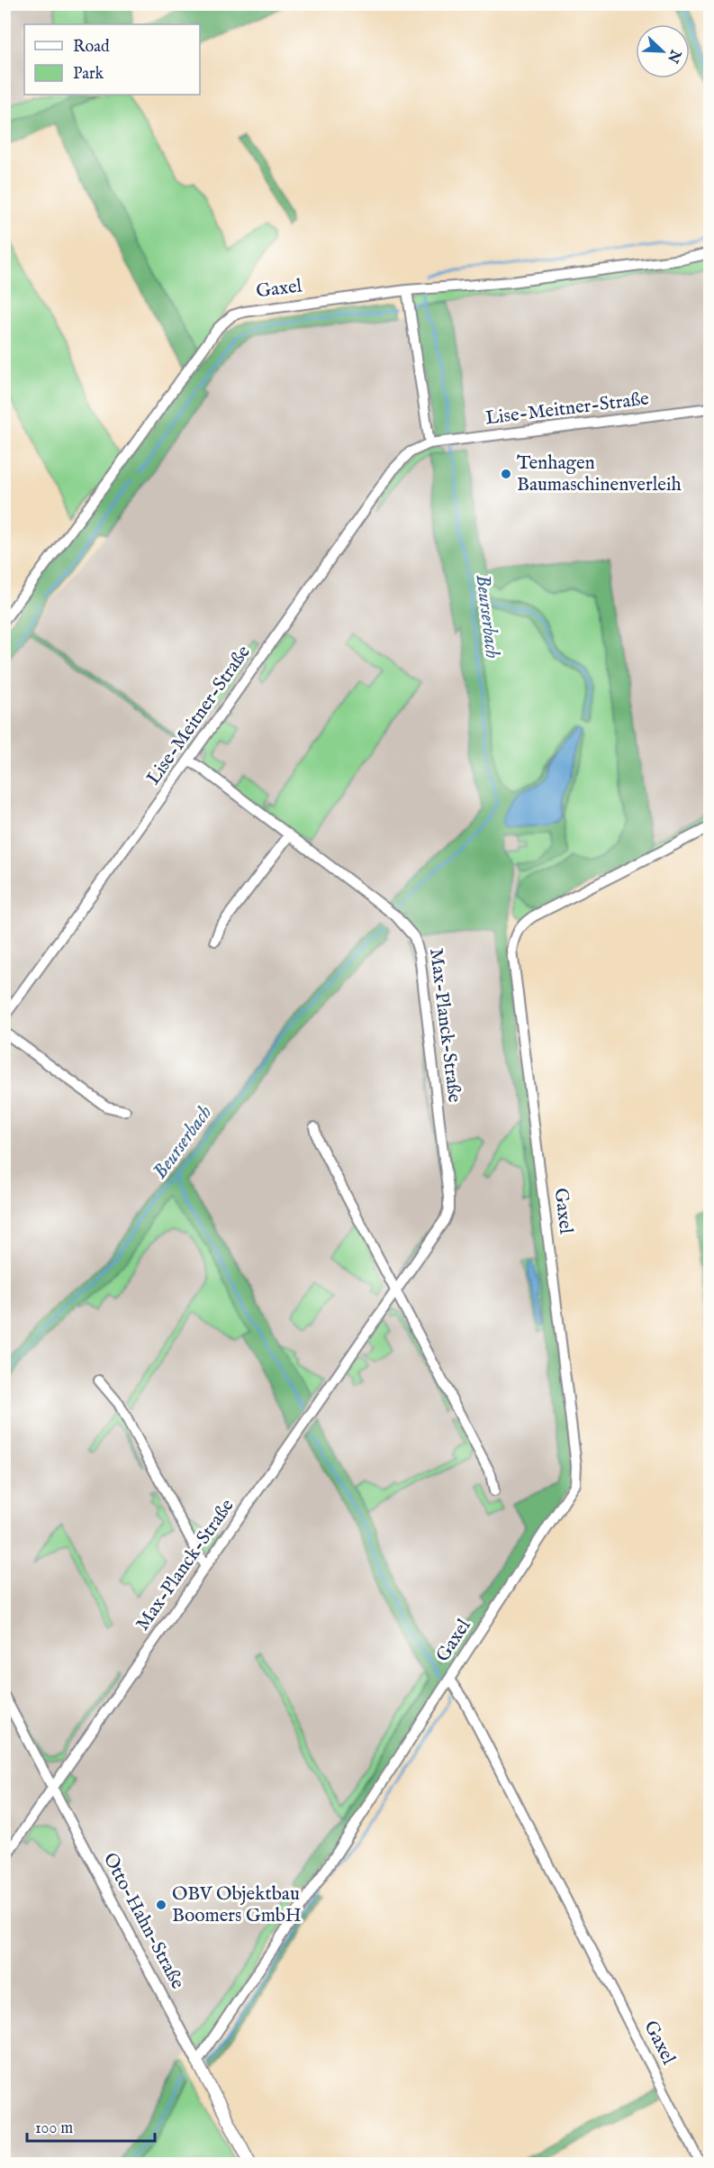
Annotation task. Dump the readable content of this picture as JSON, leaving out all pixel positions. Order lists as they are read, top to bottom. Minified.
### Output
{"streets":{"street":["Gaxel","Lise-Meitner-Straße","Max-Planck-Straße","Otto-Hahn-Straße"]},"crossings":[["Gaxel","Otto-Hahn-Straße"],["Lise-Meitner-Straße","Max-Planck-Straße"],["Max-Planck-Straße","Otto-Hahn-Straße"]],"water":["Beurserbach"],"places":["Tenhagen Baumaschinenverleih","OBV Objektbau Boomers GmbH"],"legend":["Road","Park"],"scale_bar":"100 m","north":"bottom right"}
